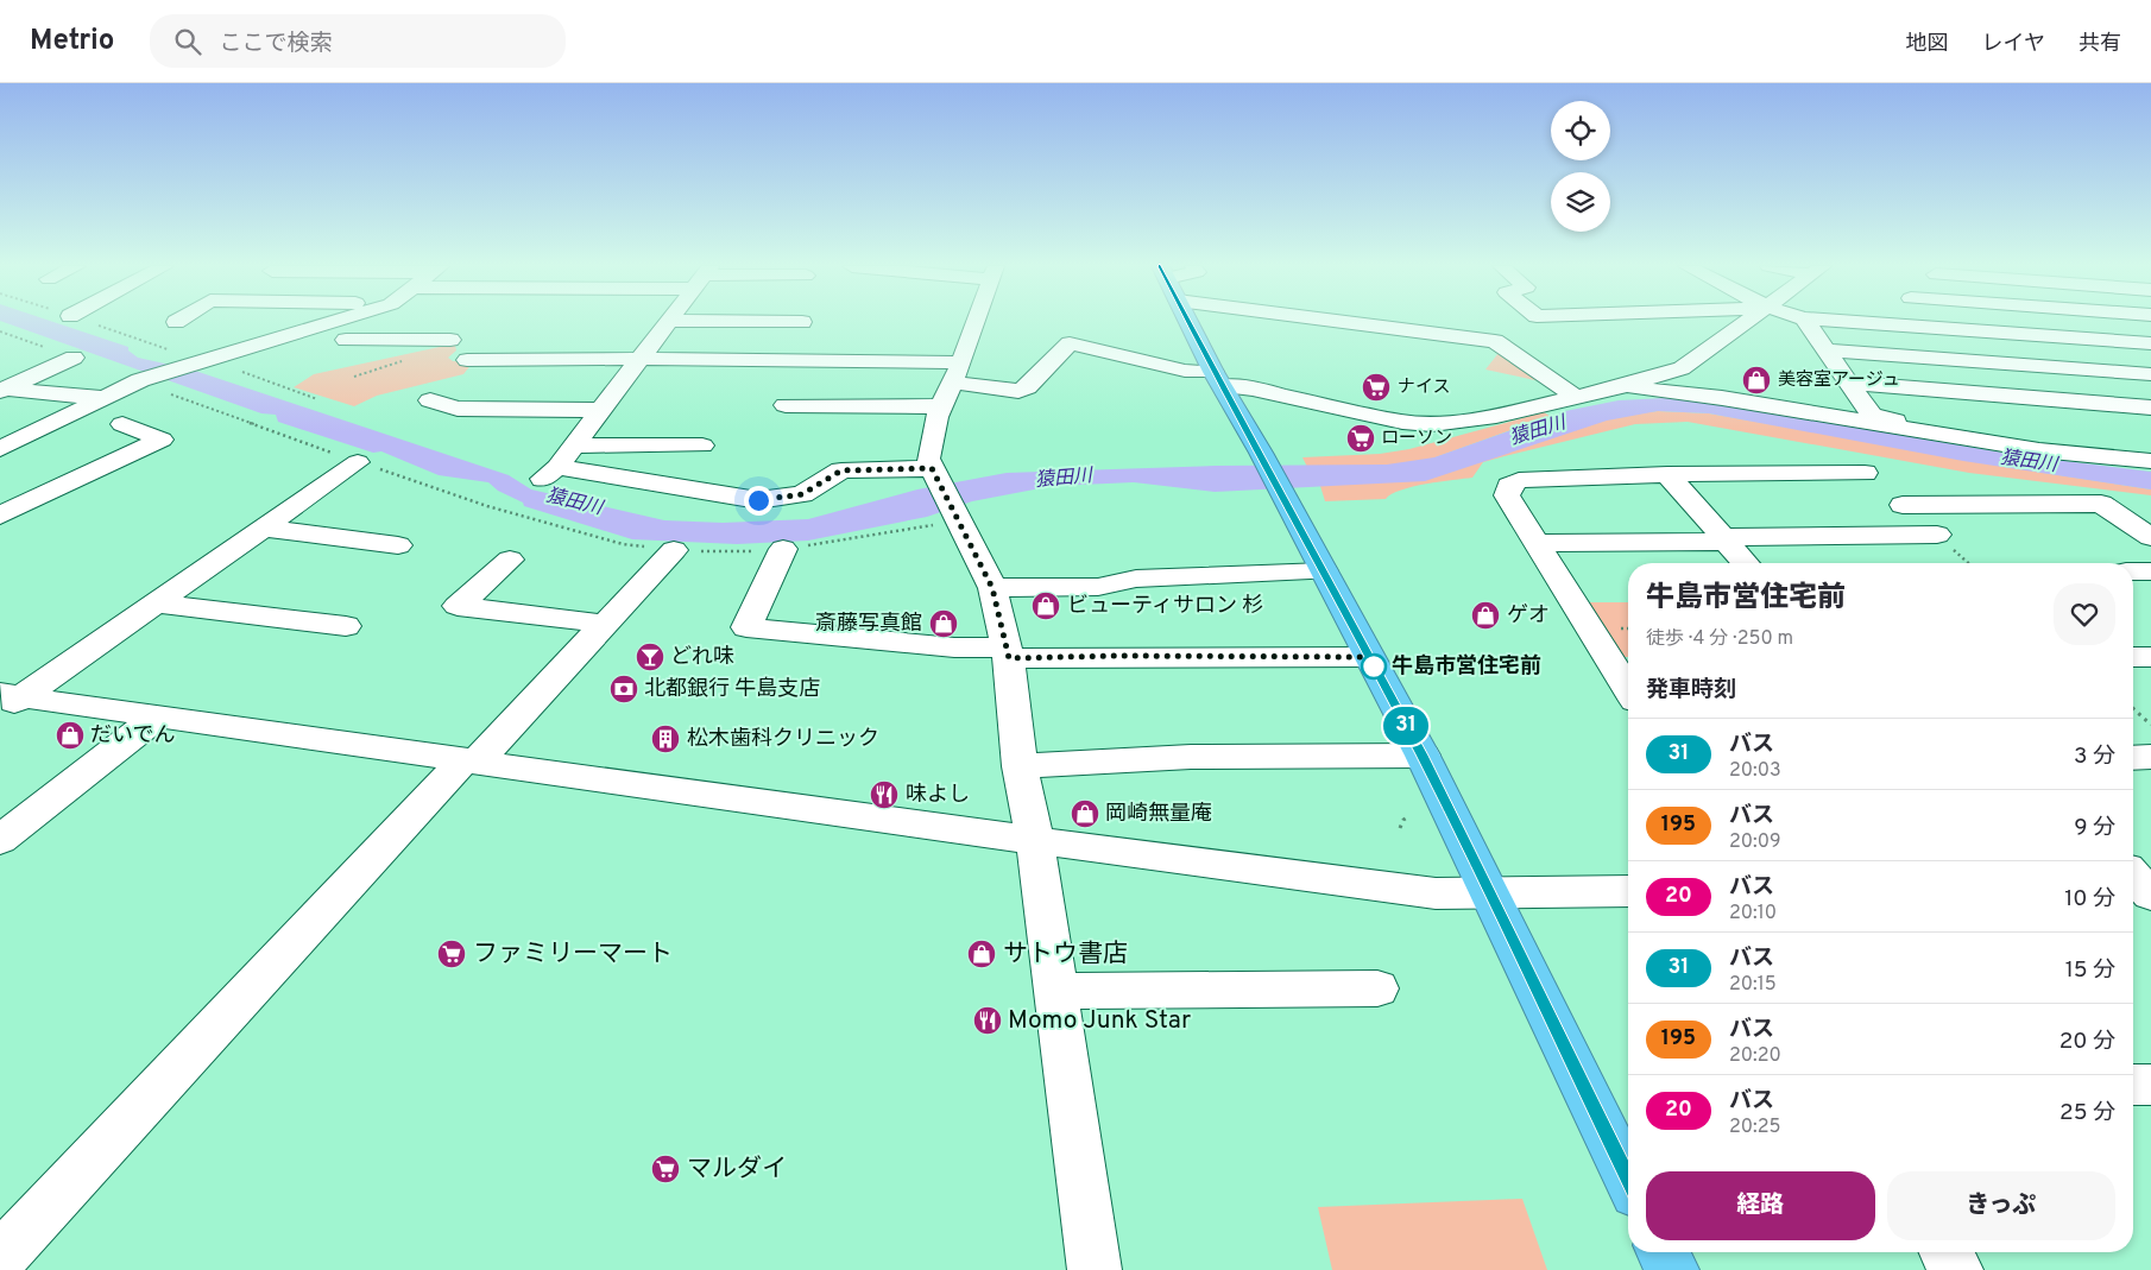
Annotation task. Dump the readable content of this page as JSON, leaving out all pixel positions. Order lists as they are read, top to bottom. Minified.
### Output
{"water":["猿田川"],"places":{"shop":["美容室アージュ","ビューティサロン 杉","ゲオ","斎藤写真館","だいでん","岡崎無量庵","サトウ書店"],"supermarket":["ナイス","ローソン","ファミリーマート","マルダイ"],"bar":["どれ味"],"other":["牛島市営住宅前"],"bank":["北都銀行 牛島支店"],"building":["松木歯科クリニック"],"restaurant":["味よし","Momo Junk Star"]},"lines":["bus line 31"],"page":{"header":"Metrio","search":"ここで検索","nav":["地図","レイヤ","共有"],"on_map":"31","heading":[["牛島市営住宅前","徒歩 · 4 分 · 250 m"],"発車時刻"],"list":[{"mark":"31","name":"バス","note":"20:03","value":"3 分"},{"mark":"195","name":"バス","note":"20:09","value":"9 分"},{"mark":"20","name":"バス","note":"20:10","value":"10 分"},{"mark":"31","name":"バス","note":"20:15","value":"15 分"},{"mark":"195","name":"バス","note":"20:20","value":"20 分"},{"mark":"20","name":"バス","note":"20:25","value":"25 分"}],"buttons":["経路","きっぷ"]}}
